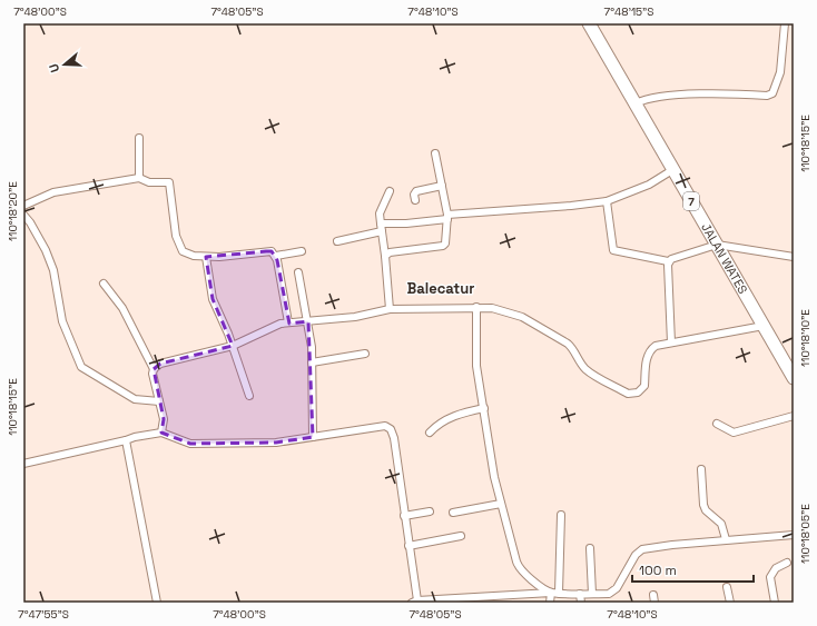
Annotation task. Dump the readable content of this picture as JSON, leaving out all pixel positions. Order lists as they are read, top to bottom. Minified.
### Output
{"streets":{"highway":["7","JALAN WATES"]},"districts":["Balecatur"],"scale_bar":"100 m","north":"left","coordinates":["7°48'00\"S","7°48'05\"S","7°48'10\"S","7°48'15\"S","110°18'15\"E","110°18'20\"E","110°18'10\"E","110°18'05\"E","7°47'55\"S"]}
